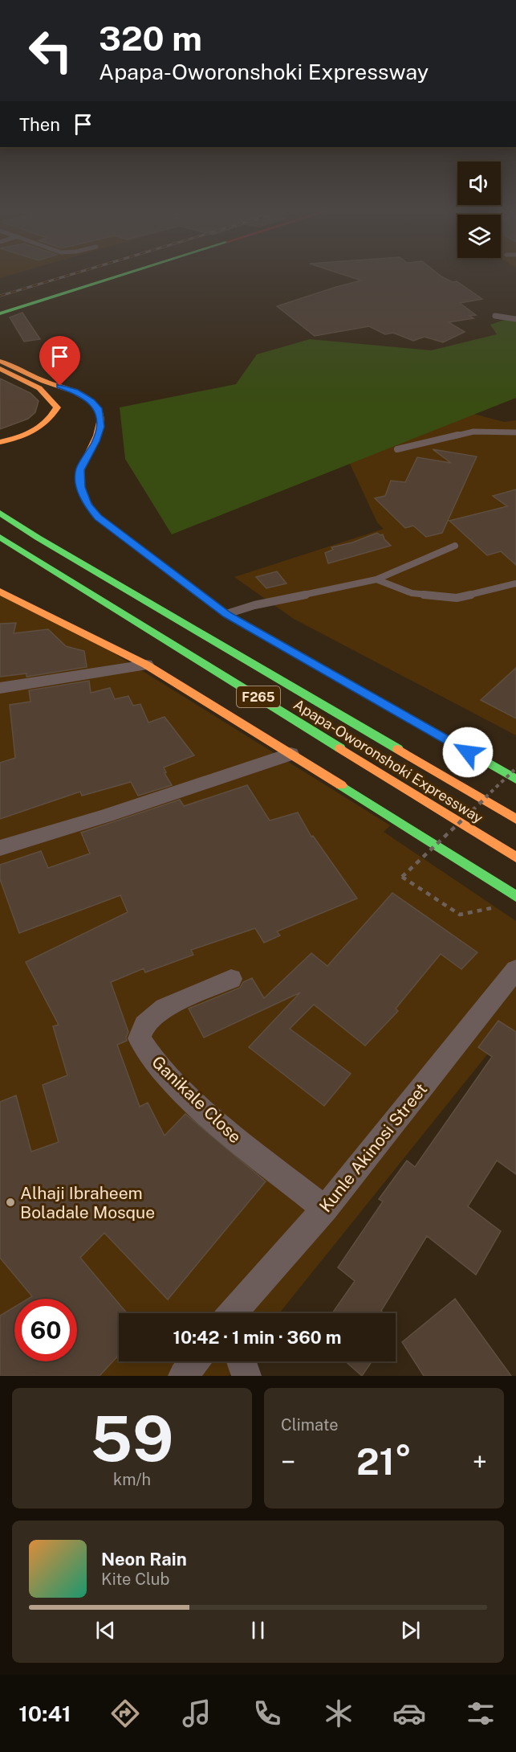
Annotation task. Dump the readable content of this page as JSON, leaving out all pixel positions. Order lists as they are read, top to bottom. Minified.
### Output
{"streets":{"main road":["F265","Apapa-Oworonshoki Expressway"],"street":["Ganikale Close","Kunle Akinosi Street"]},"crossings":[["Ganikale Close","Kunle Akinosi Street"]],"places":["Alhaji Ibraheem Boladale Mosque"],"page":{"turn":["320 m","Apapa-Oworonshoki Expressway"],"then":"Then","limit":"60","trip":"10:42 · 1 min · 360 m","tile":[["59","km/h"],"Climate"],"heat":["−","21°","+"],"song":["Neon Rain","Kite Club"],"tabs":"10:41"}}
